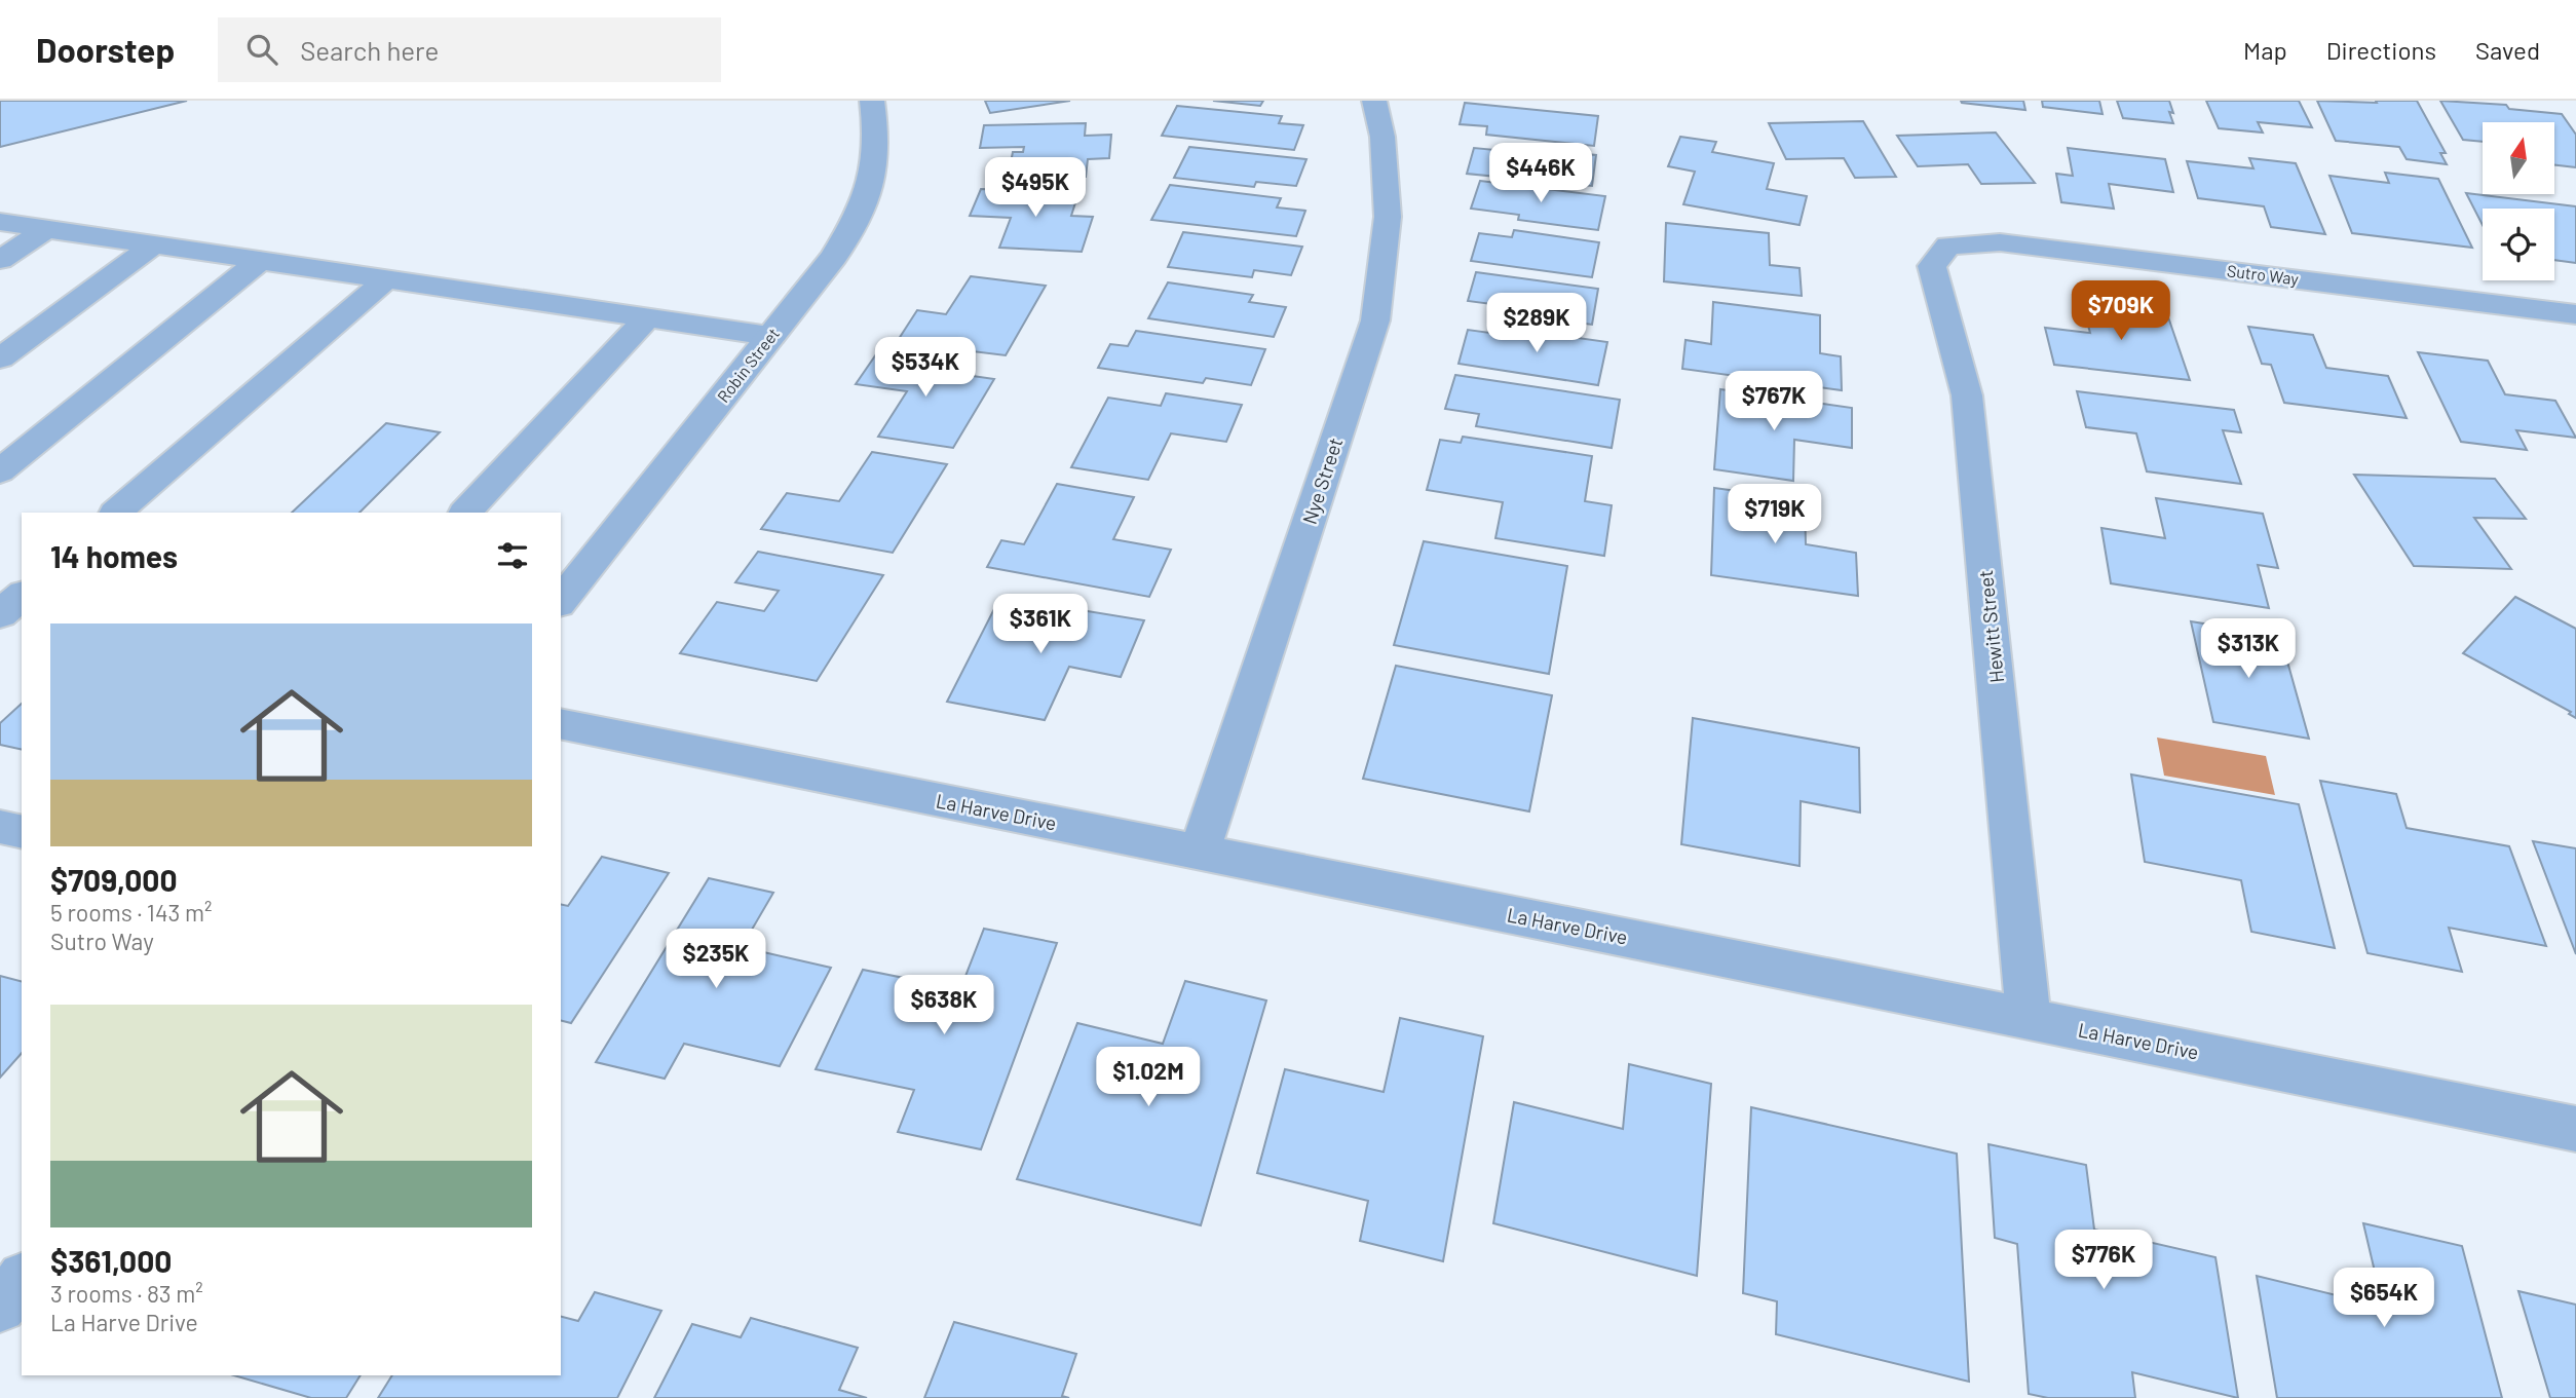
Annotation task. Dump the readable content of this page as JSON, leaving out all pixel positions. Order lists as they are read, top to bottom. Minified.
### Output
{"streets":{"street":["Sutro Way","Robin Street","Nye Street","Hewitt Street","La Harve Drive"]},"crossings":[["Sutro Way","Hewitt Street"],["Nye Street","La Harve Drive"],["Hewitt Street","La Harve Drive"]],"north":"top","page":{"header":"Doorstep","search":"Search here","nav":["Map","Directions","Saved"],"price":["$446K","$495K","$709K","$289K","$534K","$767K","$719K","$361K","$313K","$235K","$638K","$1.02M","$776K","$654K"],"heading":"14 homes","list":[{"name":"$709,000","note":"5 rooms · 143 m² · Sutro Way"},{"name":"$361,000","note":"3 rooms · 83 m² · La Harve Drive"}]}}
